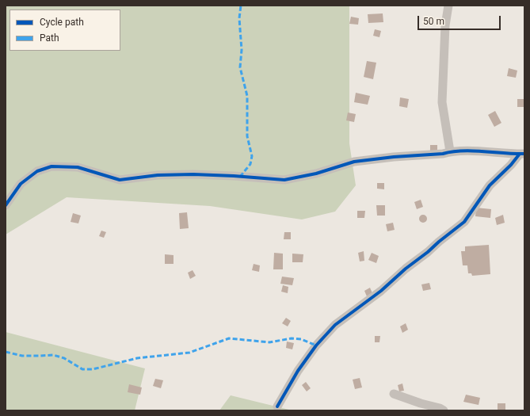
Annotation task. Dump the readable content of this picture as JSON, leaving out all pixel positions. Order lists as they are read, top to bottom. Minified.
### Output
{"legend":["Cycle path","Path"],"scale_bar":"50 m"}
